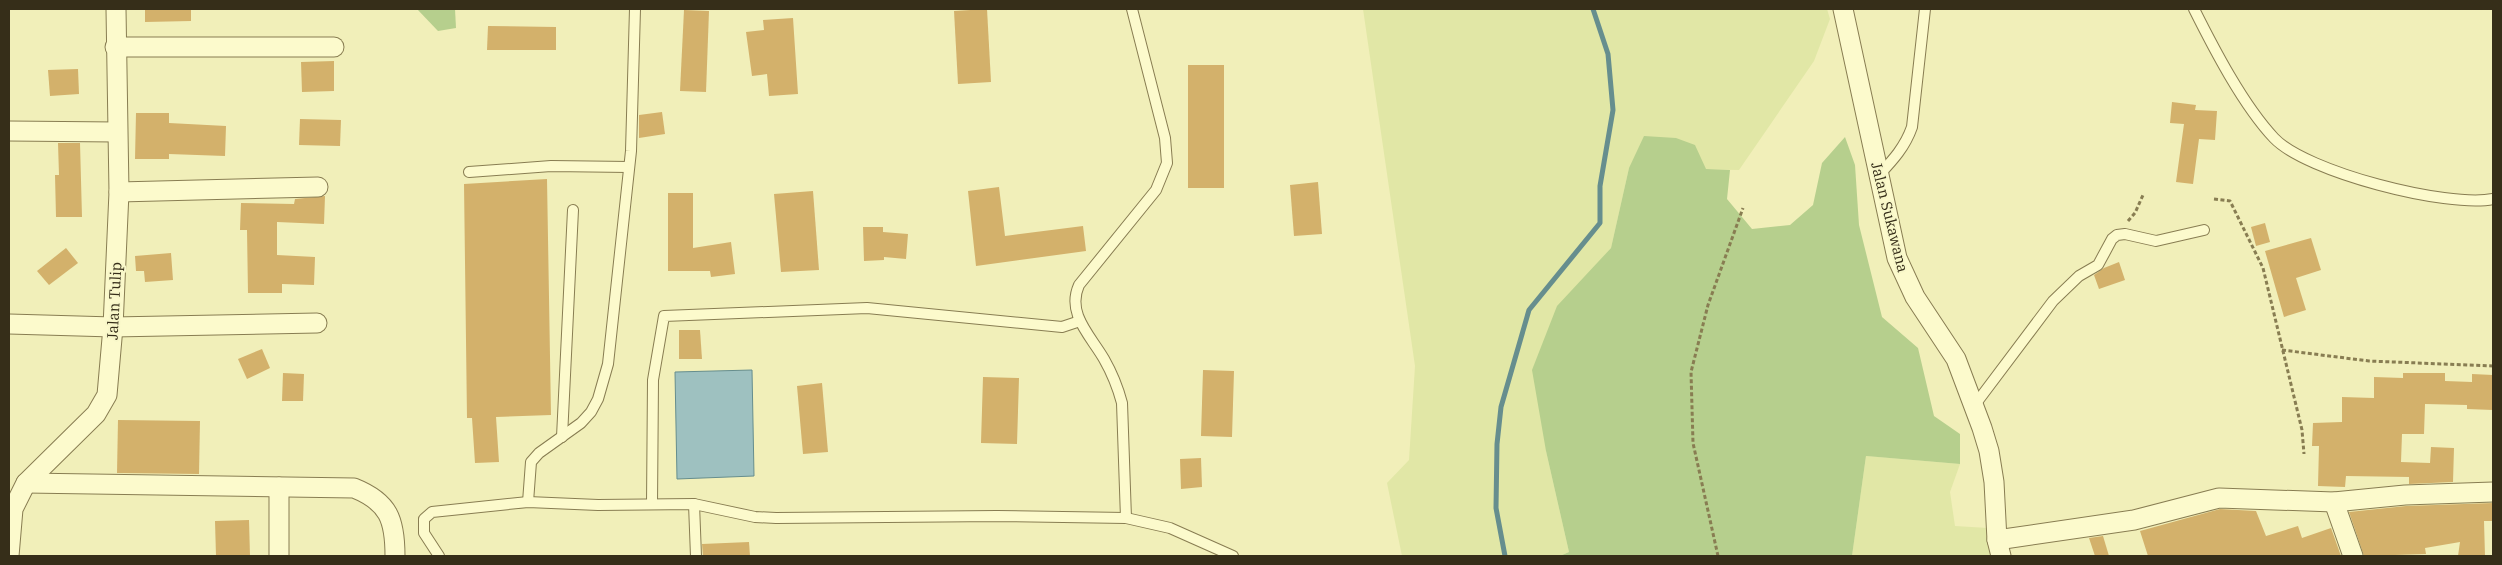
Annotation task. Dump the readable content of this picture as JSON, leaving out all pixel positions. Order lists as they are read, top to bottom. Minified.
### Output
{"streets":{"street":["Jalan Sukawana","Jalan Tulip"]}}
